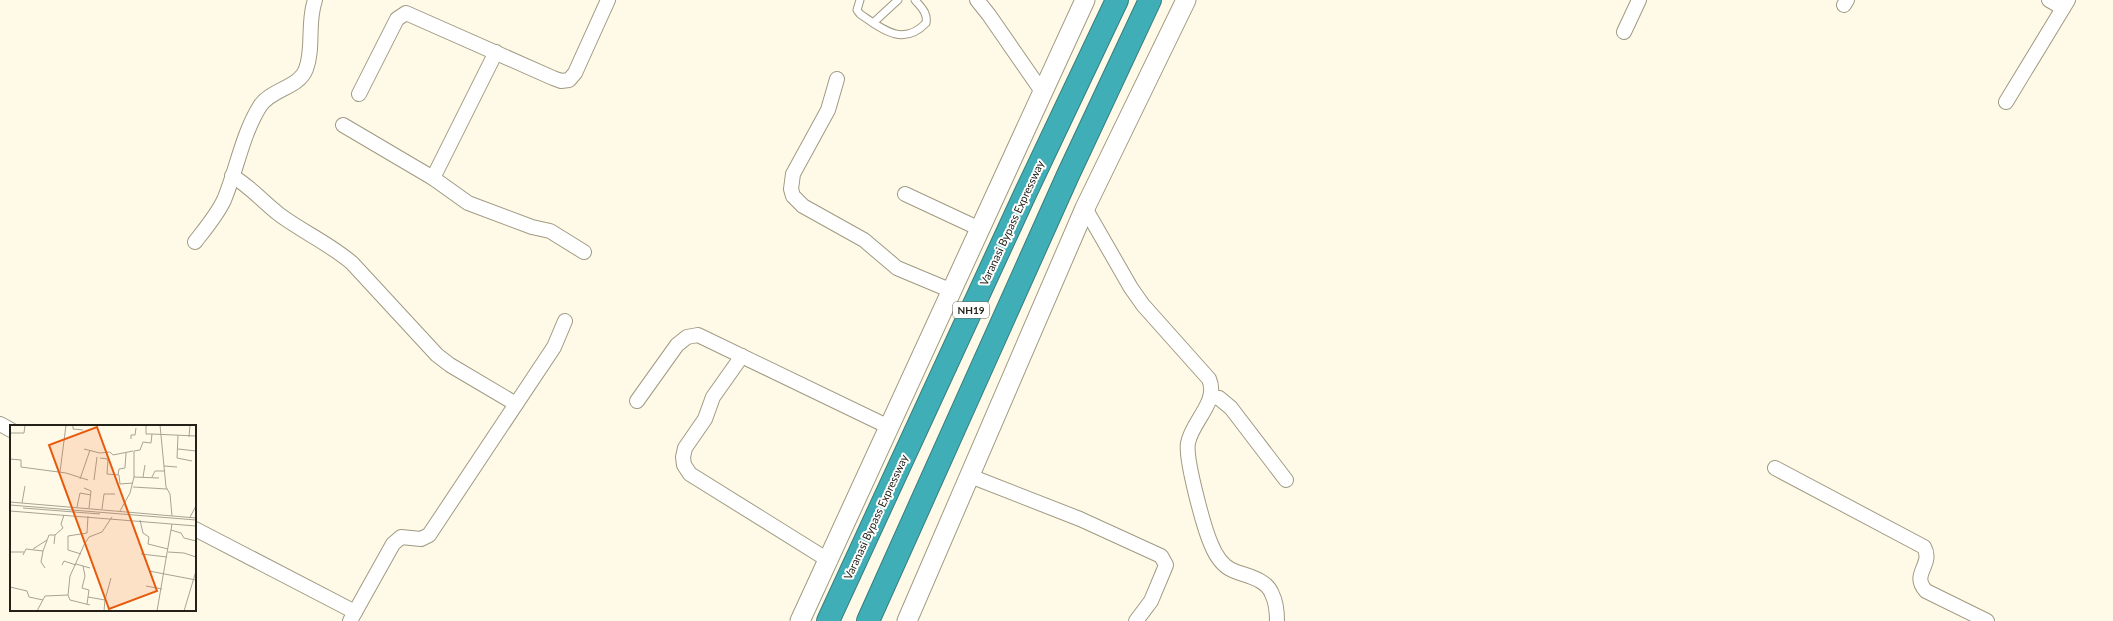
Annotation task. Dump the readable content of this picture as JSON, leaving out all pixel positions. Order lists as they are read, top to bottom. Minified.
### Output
{"streets":{"highway":["Varanasi Bypass Expressway","NH19"]}}
